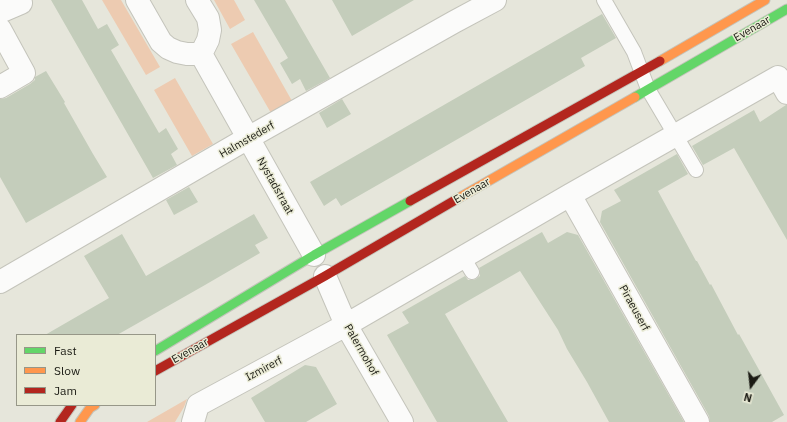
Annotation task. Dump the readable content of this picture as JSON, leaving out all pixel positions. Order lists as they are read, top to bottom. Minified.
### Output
{"streets":{"street":["Evenaar","Halmstederf","Nystadstraat","Piraeuserf","Palermohof","Izmirerf"]},"crossings":[["Evenaar","Nystadstraat"],["Evenaar","Palermohof"],["Halmstederf","Nystadstraat"],["Nystadstraat","Palermohof"],["Palermohof","Izmirerf"]],"legend":["Fast","Slow","Jam"],"north":"bottom"}
